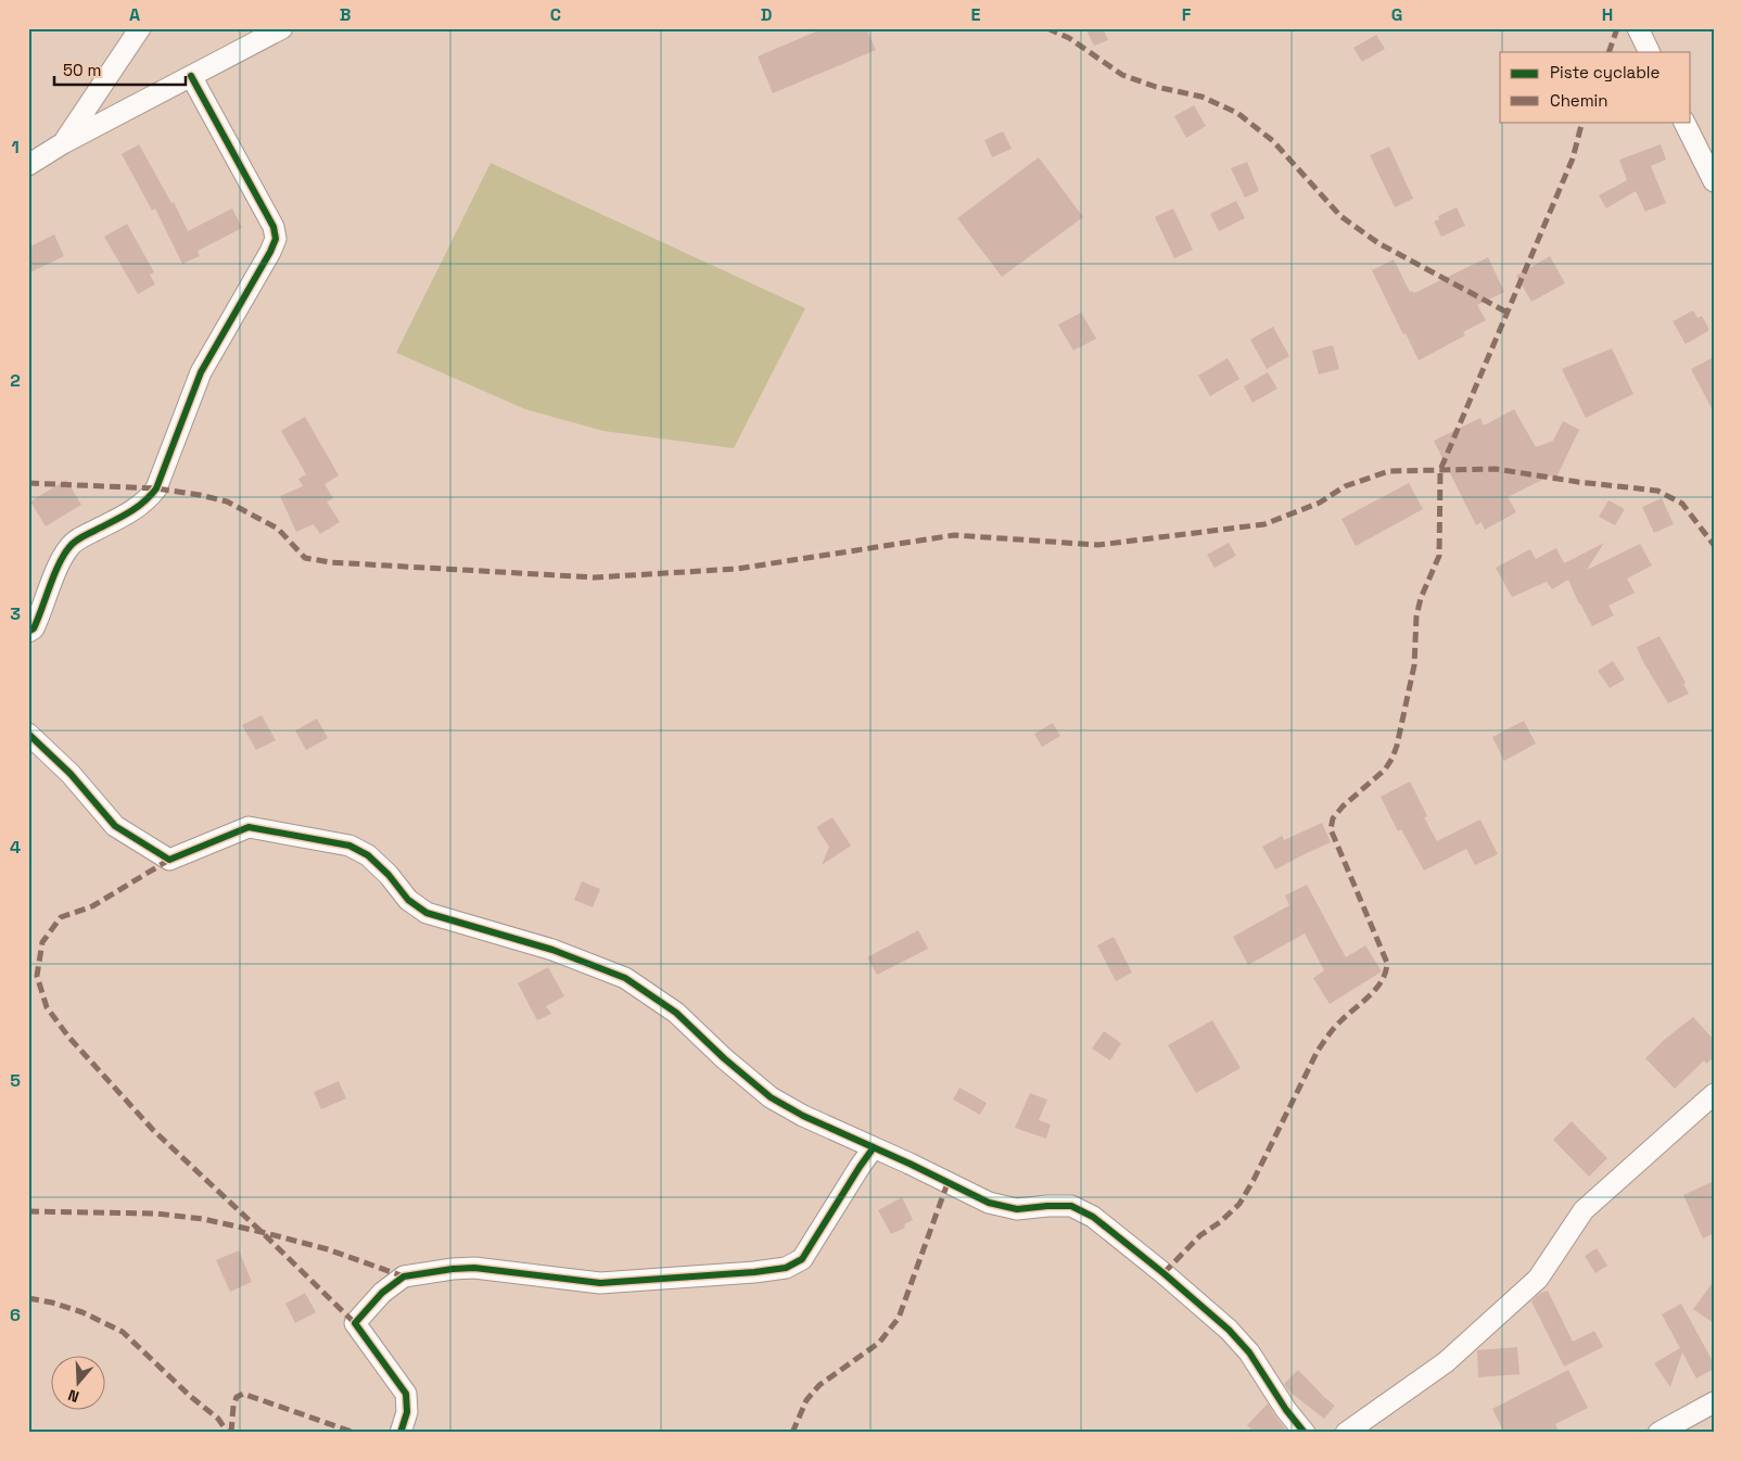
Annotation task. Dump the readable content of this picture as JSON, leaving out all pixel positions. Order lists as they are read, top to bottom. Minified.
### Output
{"legend":["Piste cyclable","Chemin"],"scale_bar":"50 m","north":"bottom","grid":{"columns":["A","B","C","D","E","F","G","H"],"rows":["1","2","3","4","5","6"]}}
